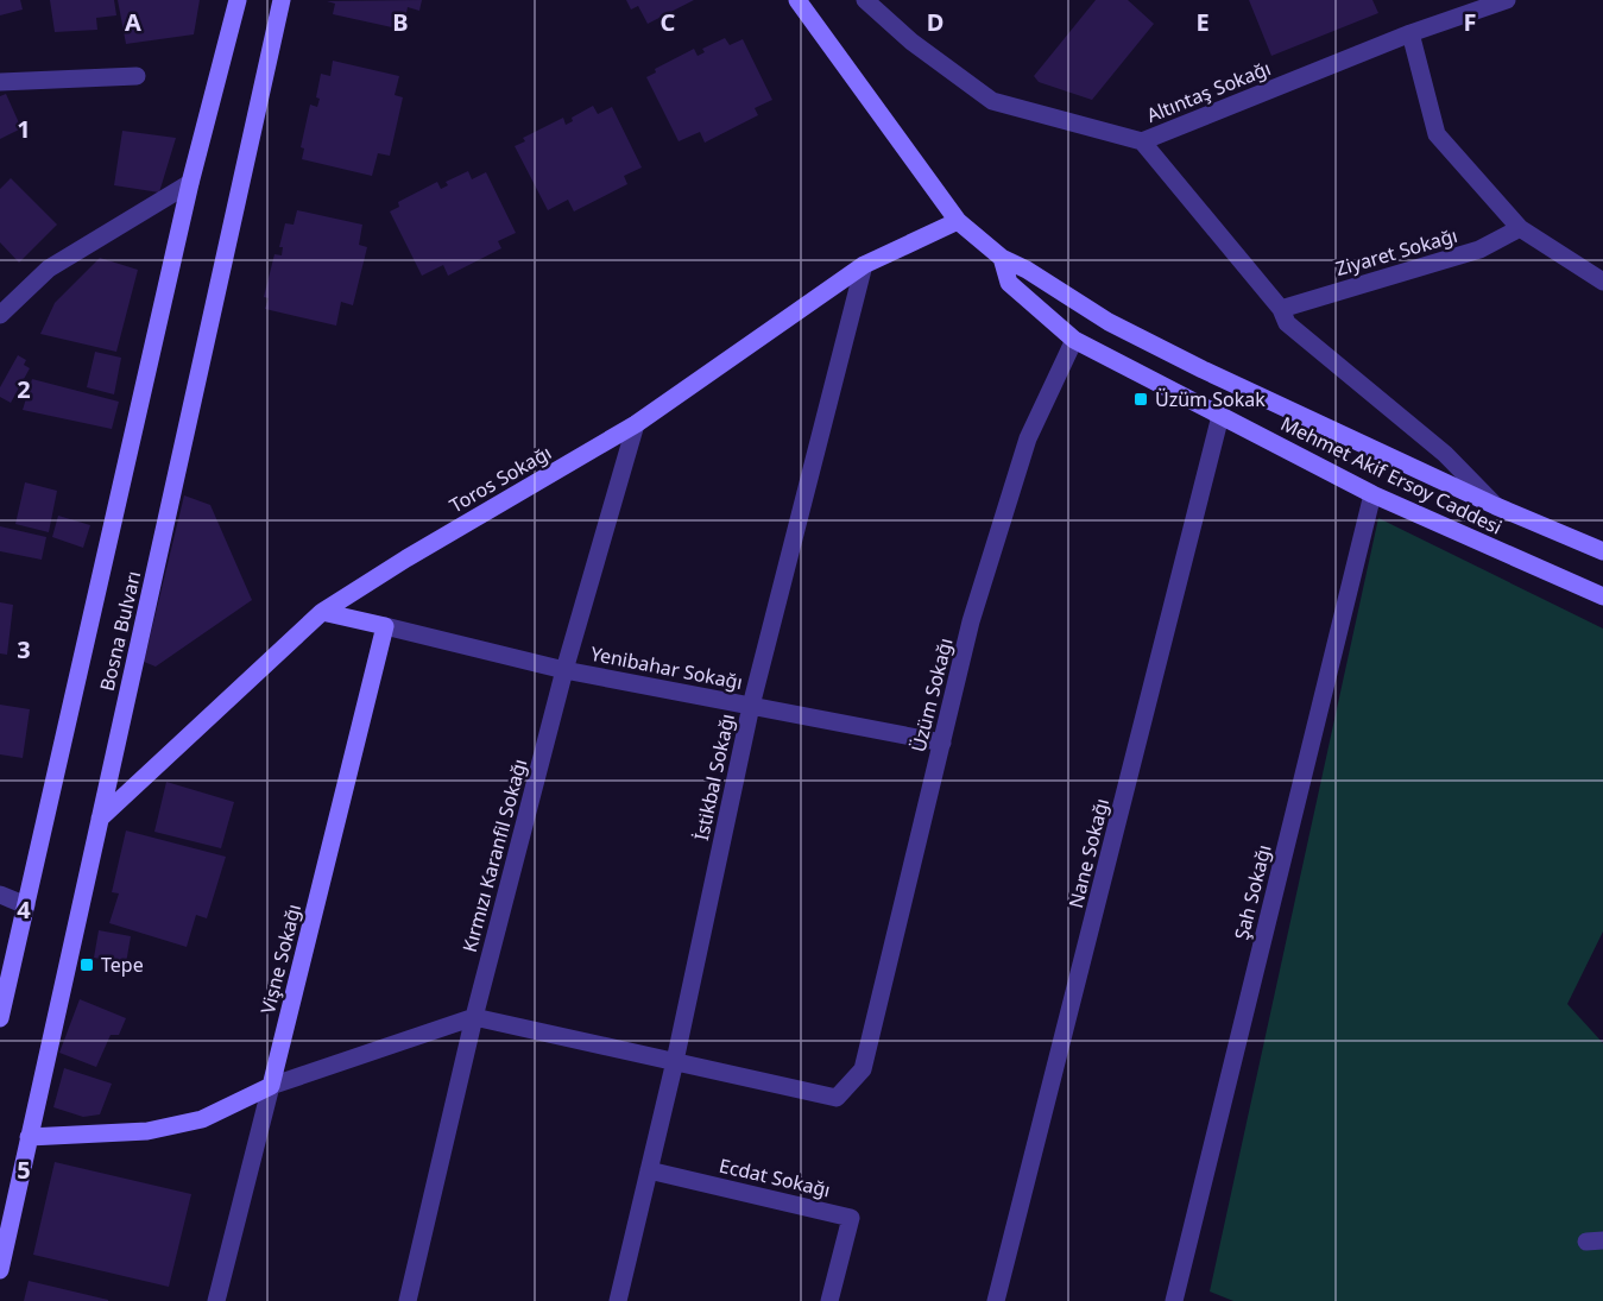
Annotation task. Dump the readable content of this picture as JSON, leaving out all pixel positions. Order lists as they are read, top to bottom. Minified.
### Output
{"streets":{"main road":["Mehmet Akif Ersoy Caddesi","Toros Sokağı","Bosna Bulvarı","Vişne Sokağı"],"street":["Altıntaş Sokağı","Ziyaret Sokağı","Yenibahar Sokağı","Üzüm Sokağı","İstikbal Sokağı","Nane Sokağı","Kırmızı Karanfil Sokağı","Şah Sokağı","Ecdat Sokağı"]},"crossings":[["Mehmet Akif Ersoy Caddesi","Toros Sokağı"],["Mehmet Akif Ersoy Caddesi","Üzüm Sokağı"],["Mehmet Akif Ersoy Caddesi","Nane Sokağı"],["Mehmet Akif Ersoy Caddesi","Şah Sokağı"],["Toros Sokağı","Bosna Bulvarı"],["Toros Sokağı","İstikbal Sokağı"],["Toros Sokağı","Kırmızı Karanfil Sokağı"],["Yenibahar Sokağı","Üzüm Sokağı"],["Yenibahar Sokağı","İstikbal Sokağı"],["Yenibahar Sokağı","Kırmızı Karanfil Sokağı"],["Yenibahar Sokağı","Vişne Sokağı"],["Üzüm Sokağı","İstikbal Sokağı"],["İstikbal Sokağı","Ecdat Sokağı"]],"places":{"transit":["Üzüm Sokak","Tepe"]},"grid":{"columns":["A","B","C","D","E","F"],"rows":["1","2","3","4","5"]}}
